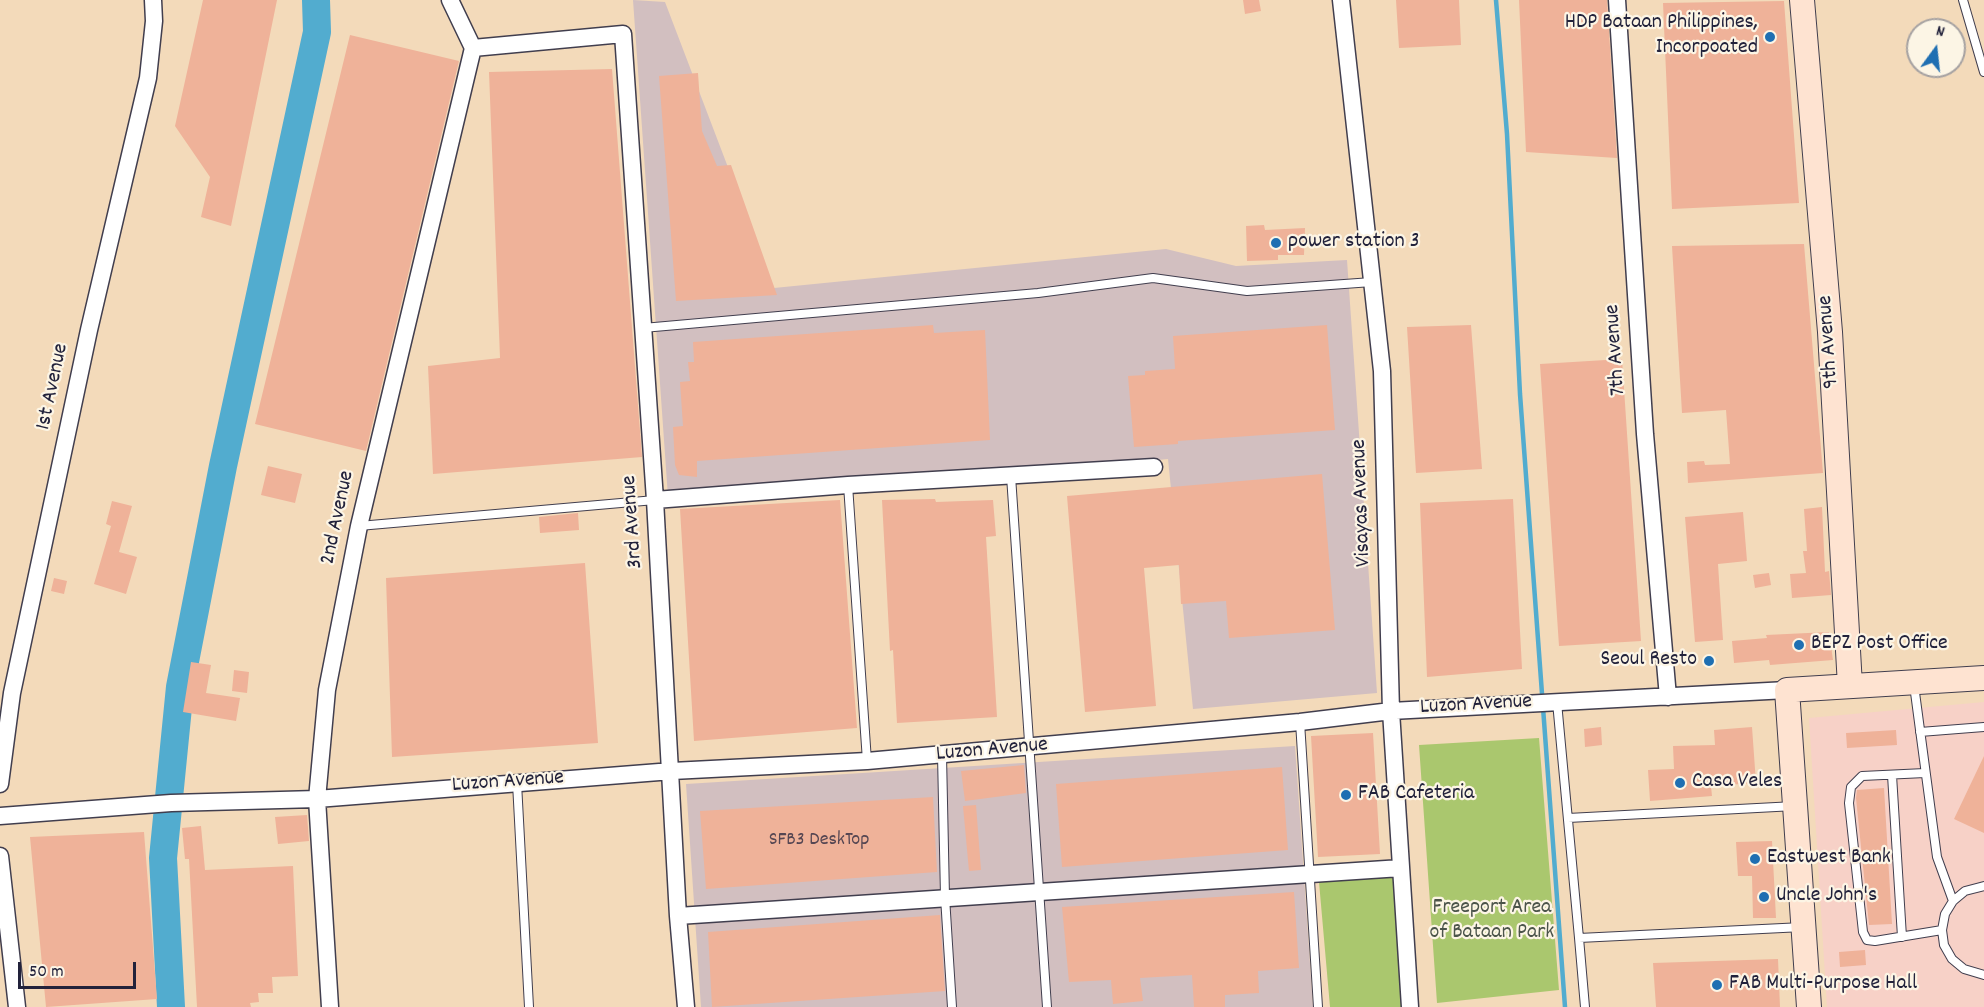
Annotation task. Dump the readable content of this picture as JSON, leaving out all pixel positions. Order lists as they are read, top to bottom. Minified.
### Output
{"streets":{"street":["9th Avenue","7th Avenue","1st Avenue","Visayas Avenue","2nd Avenue","3rd Avenue","Luzon Avenue"]},"crossings":[["9th Avenue","Luzon Avenue"],["7th Avenue","Luzon Avenue"],["Visayas Avenue","Luzon Avenue"],["2nd Avenue","3rd Avenue"],["2nd Avenue","Luzon Avenue"],["3rd Avenue","Luzon Avenue"]],"parks":["Freeport Area of Bataan Park"],"places":["HDP Bataan Philippines, Incorpoated","power station 3","BEPZ Post Office","Seoul Resto","Casa Veles","FAB Cafeteria","Eastwest Bank","Uncle John's","FAB Multi-Purpose Hall"],"house_numbers":["SFB3 DeskTop"],"scale_bar":"50 m","north":"top"}
